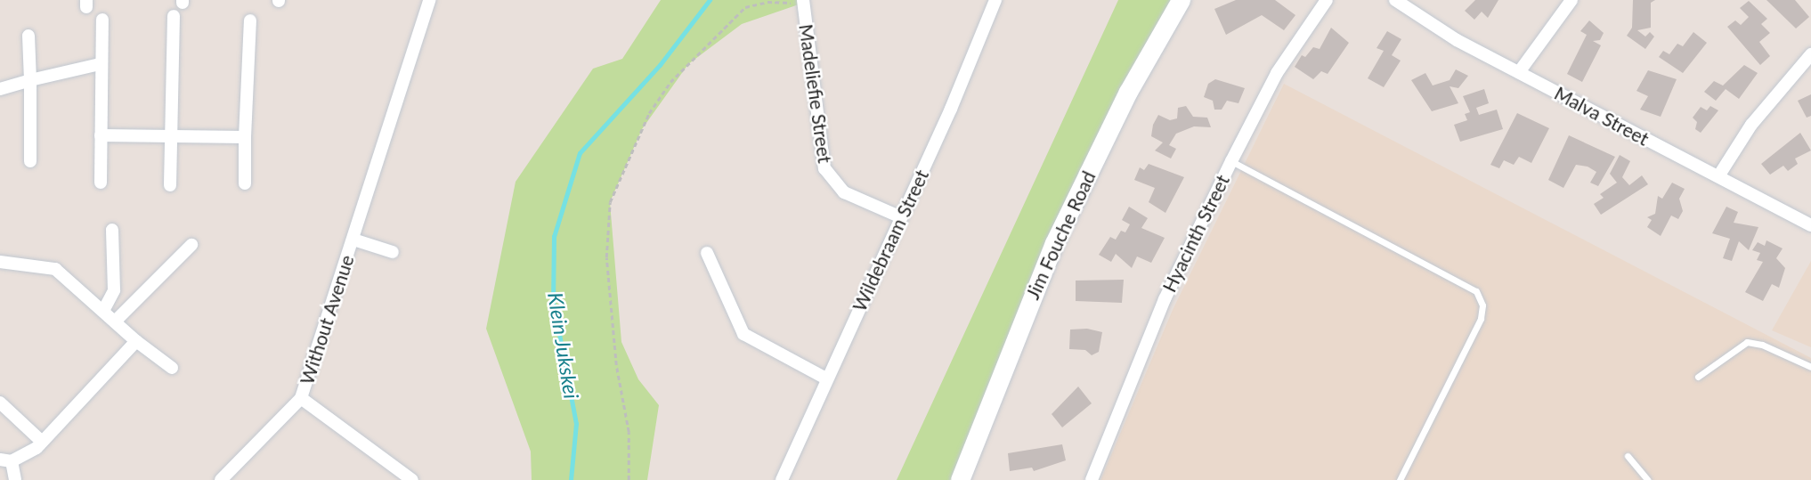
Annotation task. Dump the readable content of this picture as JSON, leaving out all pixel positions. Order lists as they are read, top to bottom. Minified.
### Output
{"streets":{"street":["Madeliefie Street","Malva Street","Hyacinth Street","Jim Fouche Road","Wildebraam Street","Without Avenue"]},"crossings":[["Madeliefie Street","Wildebraam Street"]],"water":["Klein Jukskei"]}
